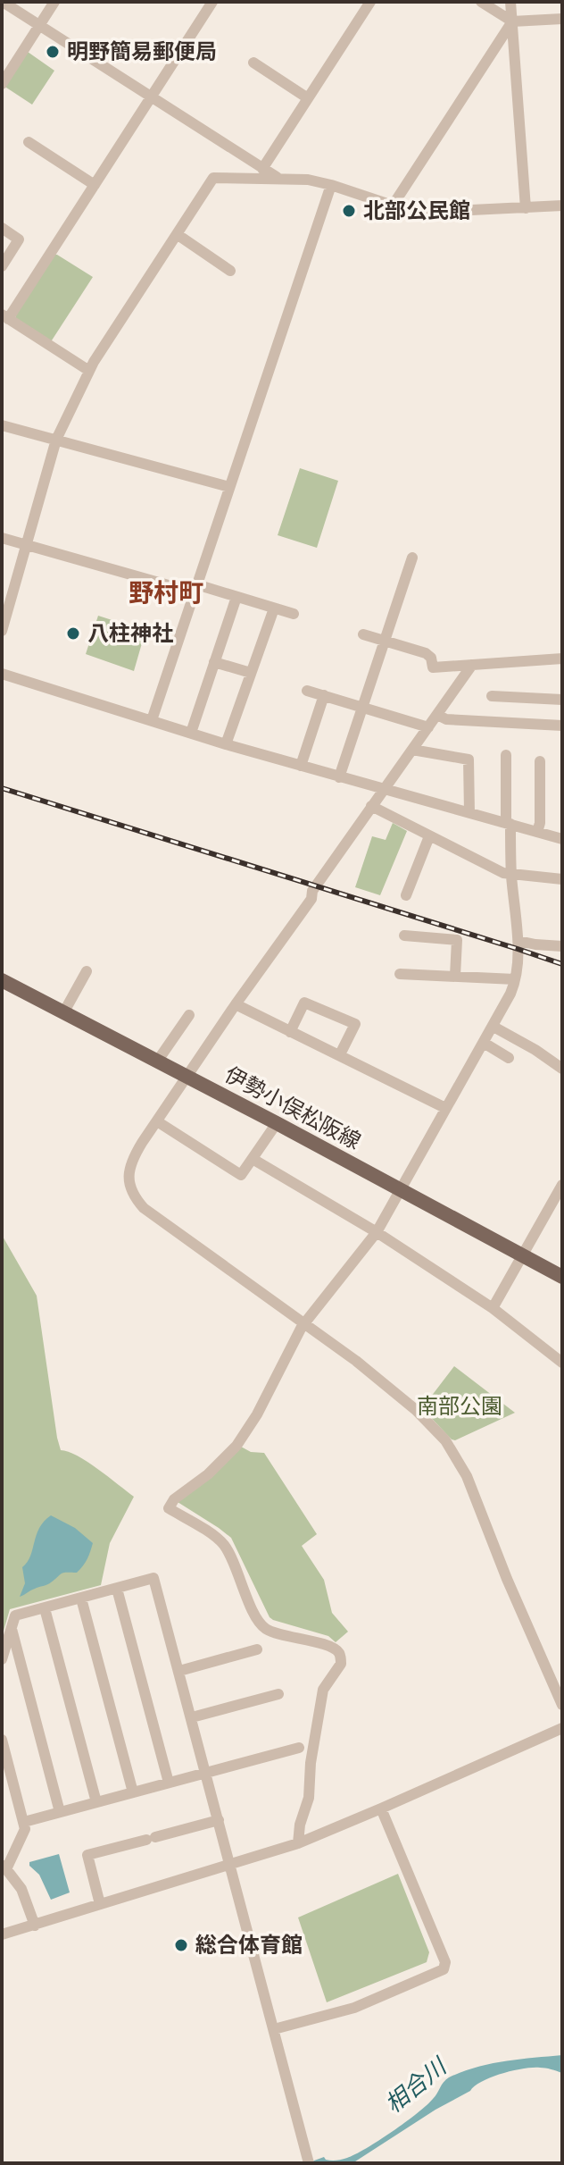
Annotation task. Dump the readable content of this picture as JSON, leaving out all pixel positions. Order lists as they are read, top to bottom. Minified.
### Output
{"streets":{"main road":["伊勢小俣松阪線"]},"districts":["野村町"],"water":["相合川"],"parks":["南部公園"],"places":["明野簡易郵便局","北部公民館","八柱神社","総合体育館"]}
